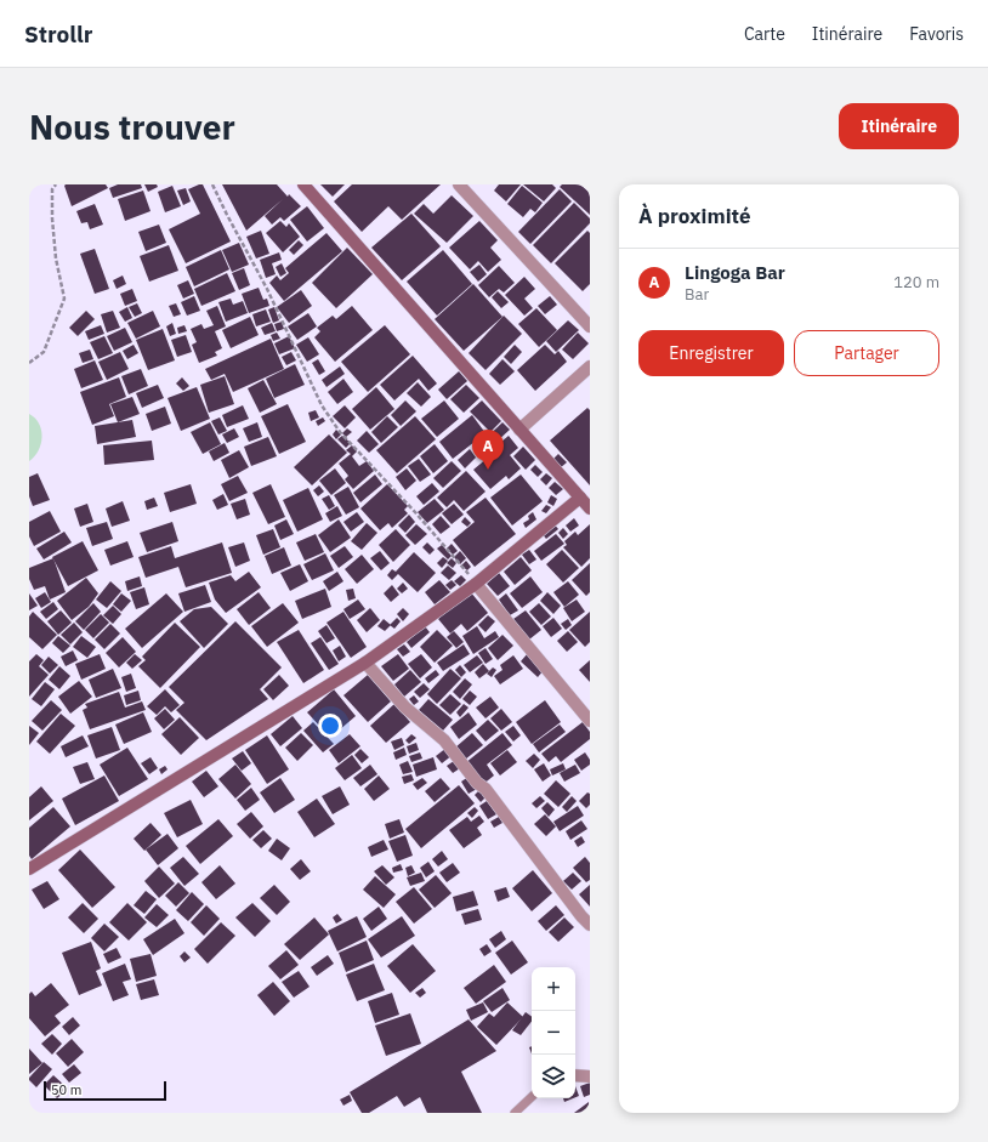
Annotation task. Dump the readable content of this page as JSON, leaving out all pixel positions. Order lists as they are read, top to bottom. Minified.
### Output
{"scale_bar":"50 m","page":{"header":"Strollr","nav":["Carte","Itinéraire","Favoris"],"buttons":["Itinéraire",["Enregistrer","Partager"]],"title":"Nous trouver","heading":"À proximité","list":[{"mark":"A","name":"Lingoga Bar","note":"Bar","value":"120 m"}],"pins":"A","map_buttons":["+","−"],"scale":"50 m"}}
